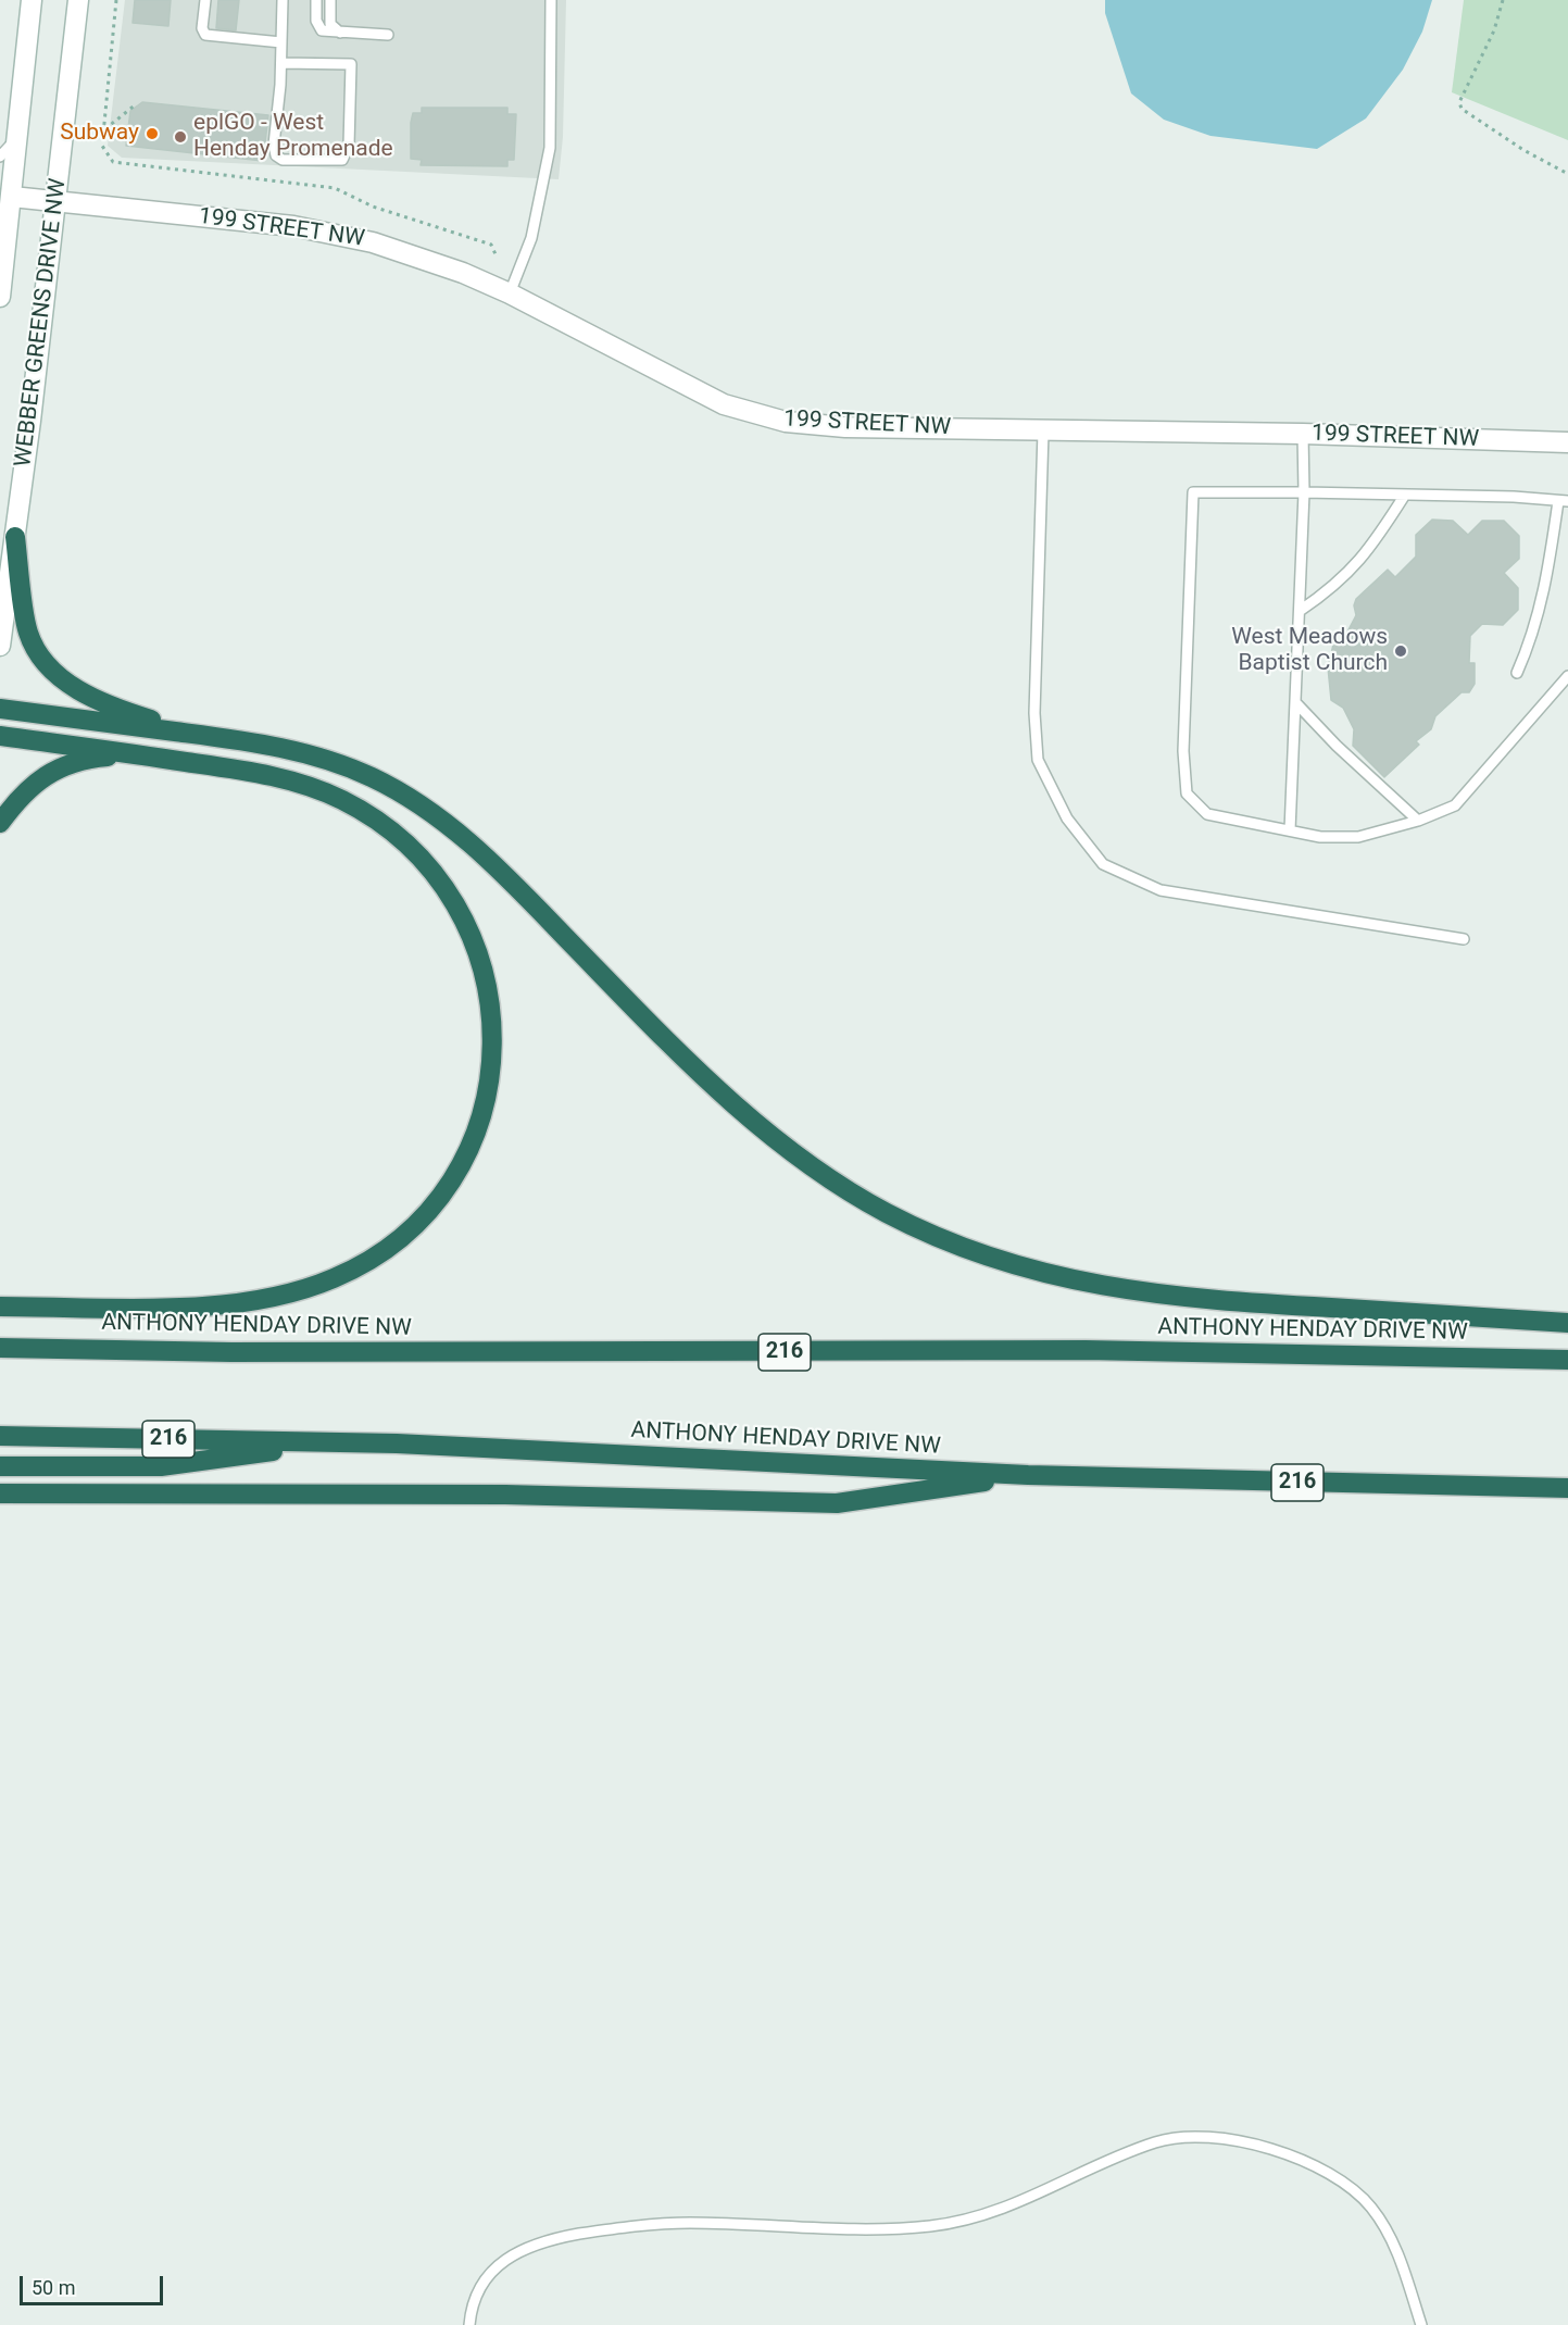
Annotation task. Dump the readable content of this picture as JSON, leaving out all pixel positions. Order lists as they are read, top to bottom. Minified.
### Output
{"streets":{"highway":["ANTHONY HENDAY DRIVE NW","216"],"street":["199 STREET NW","WEBBER GREENS DRIVE NW"]},"crossings":[["199 STREET NW","WEBBER GREENS DRIVE NW"]],"places":["Subway","eplGO - West Henday Promenade","West Meadows Baptist Church"],"scale_bar":"50 m"}
